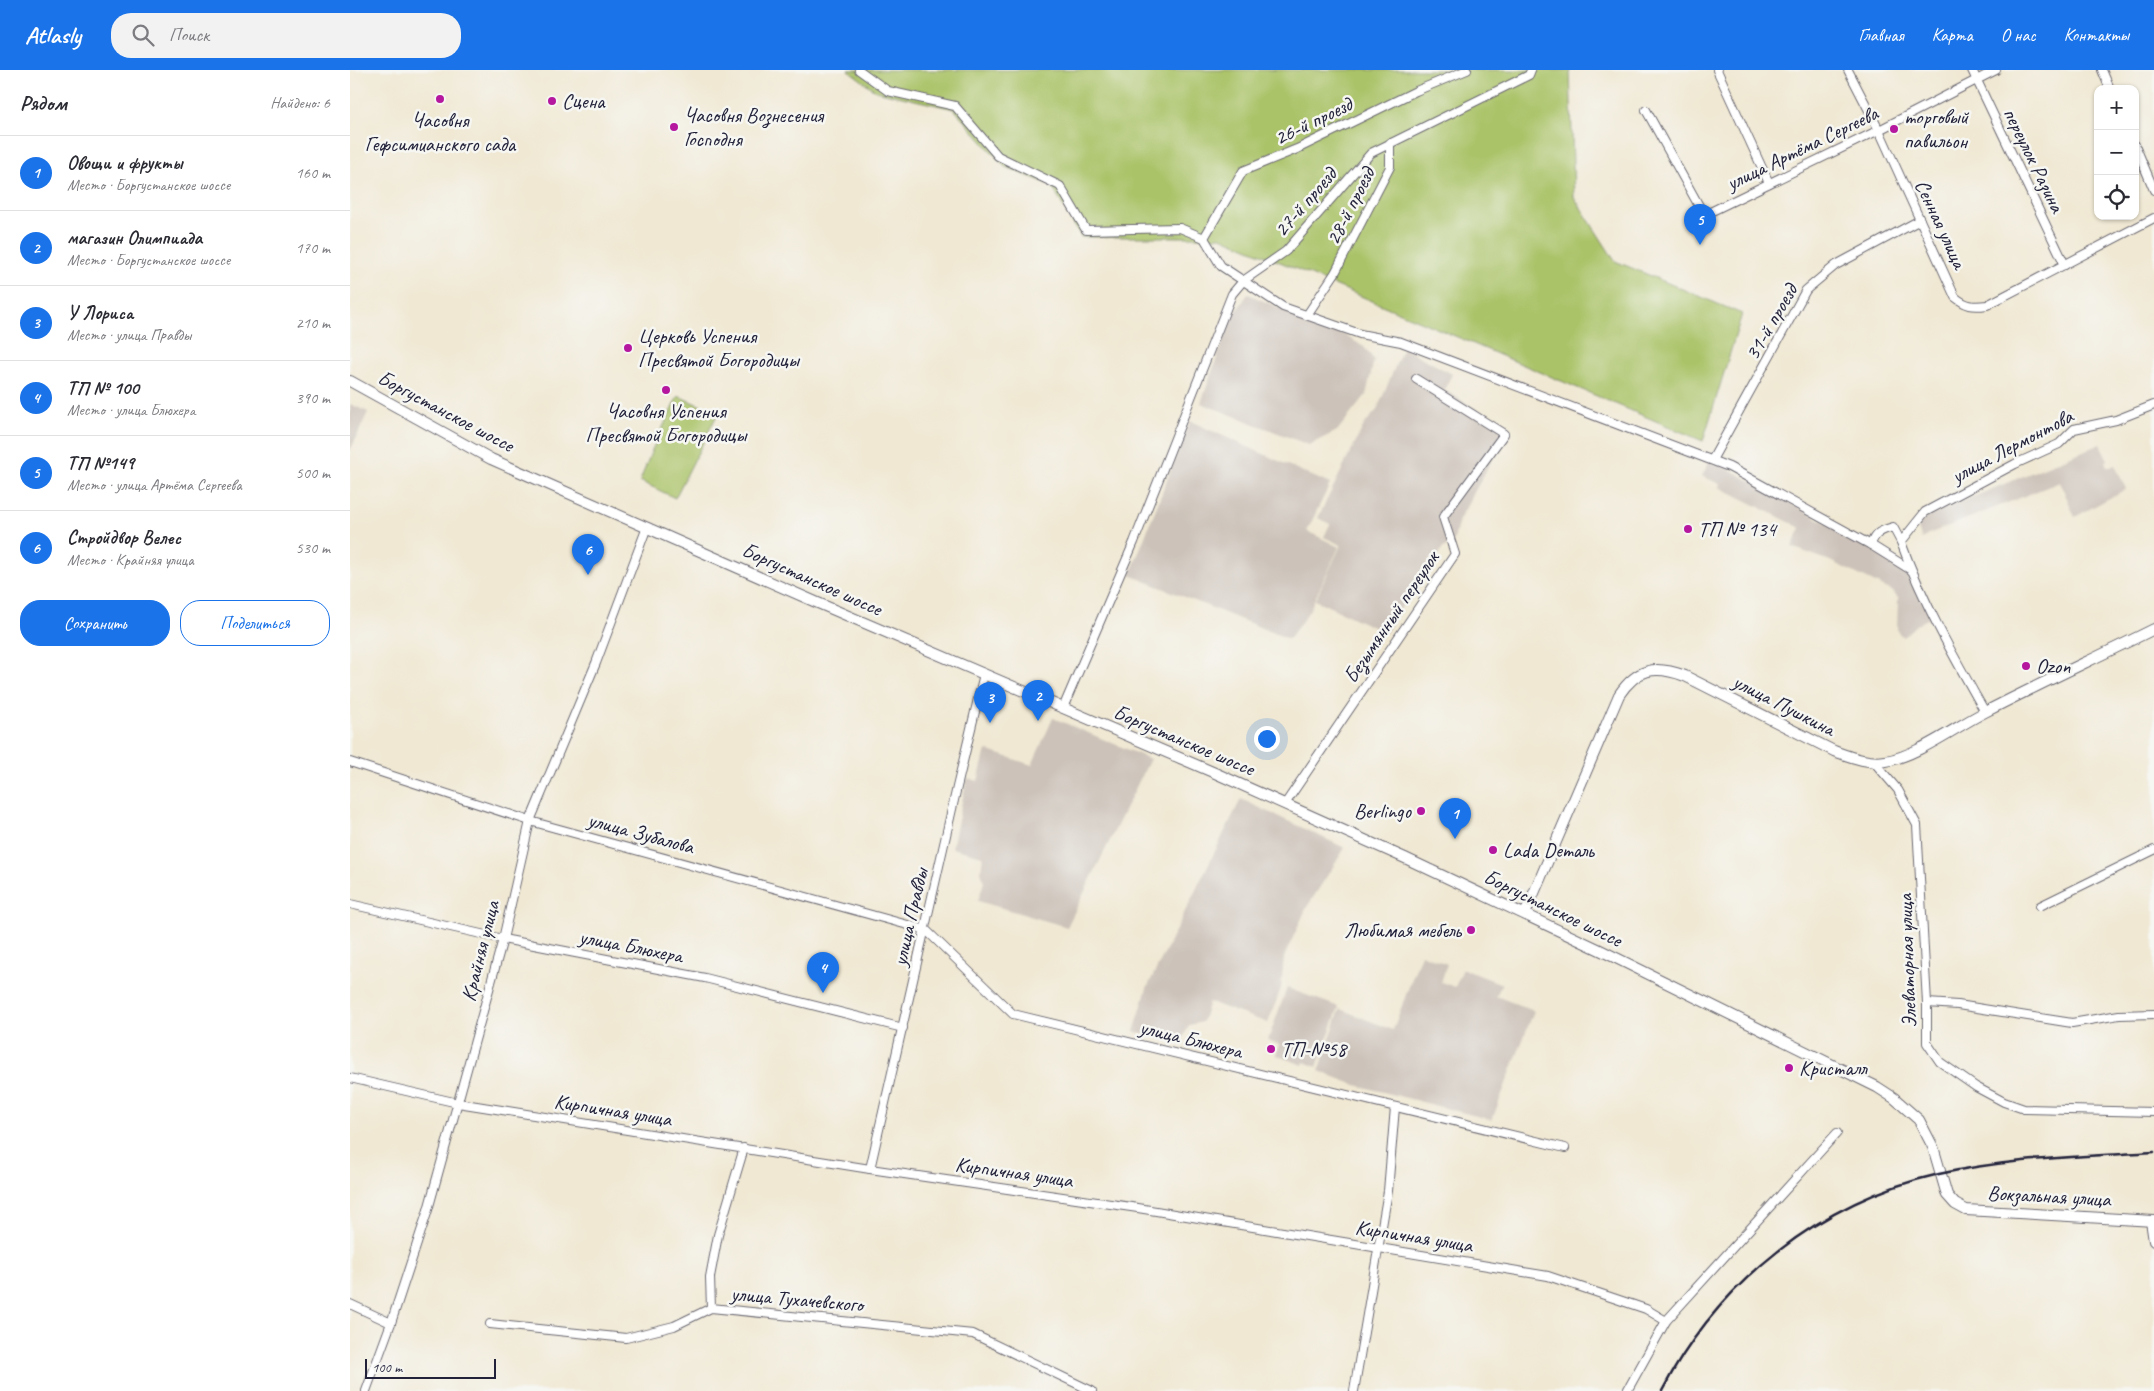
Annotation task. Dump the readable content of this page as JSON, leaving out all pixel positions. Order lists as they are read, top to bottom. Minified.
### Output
{"streets":{"street":["26-й проезд","улица Артёма Сергеева","переулок Разина","27-й проезд","28-й проезд","Сенная улица","31-й проезд","Боргустанское шоссе","улица Лермонтова","Безымянный переулок","улица Пушкина","улица Зубалова","улица Правды","улица Блюхера","Крайняя улица","Элеваторная улица","Кирпичная улица","Вокзальная улица","улица Тухачевского"]},"crossings":[["улица Артёма Сергеева","переулок Разина"],["улица Артёма Сергеева","Сенная улица"],["переулок Разина","Сенная улица"],["27-й проезд","28-й проезд"],["Сенная улица","31-й проезд"],["Боргустанское шоссе","Безымянный переулок"],["Боргустанское шоссе","улица Пушкина"],["Боргустанское шоссе","улица Правды"],["Боргустанское шоссе","Крайняя улица"],["Боргустанское шоссе","Вокзальная улица"],["улица Пушкина","Элеваторная улица"],["улица Зубалова","улица Правды"],["улица Зубалова","улица Блюхера"],["улица Зубалова","Крайняя улица"],["улица Правды","улица Блюхера"],["улица Правды","Кирпичная улица"],["улица Блюхера","Крайняя улица"],["Крайняя улица","Кирпичная улица"]],"places":["Часовня Гефсимианского сада","Сцена","Часовня Вознесения Господня","торговый павильон","Церковь Успения Пресвятой Богородицы","Часовня Успения Пресвятой Богородицы","ТП № 134","Ozon","Berlingo","Lada Dеталь","Любимая мебель","ТП-№58","Кристалл"],"scale_bar":"100 m","page":{"header":"Atlasly","search":"Поиск","nav":["Главная","Карта","О нас","Контакты"],"heading":["Рядом","Найдено: 6"],"map_buttons":["+","−"],"list":[{"mark":"1","name":"Овощи и фрукты","note":"Место · Боргустанское шоссе","value":"160 m"},{"mark":"2","name":"магазин Олимпиада","note":"Место · Боргустанское шоссе","value":"170 m"},{"mark":"3","name":"У Лориса","note":"Место · улица Правды","value":"210 m"},{"mark":"4","name":"ТП № 100","note":"Место · улица Блюхера","value":"390 m"},{"mark":"5","name":"ТП №149","note":"Место · улица Артёма Сергеева","value":"500 m"},{"mark":"6","name":"Стройдвор Велес","note":"Место · Крайняя улица","value":"530 m"}],"pins":["5","6","2","3","1","4"],"buttons":["Сохранить","Поделиться"],"scale":"100 m"}}
